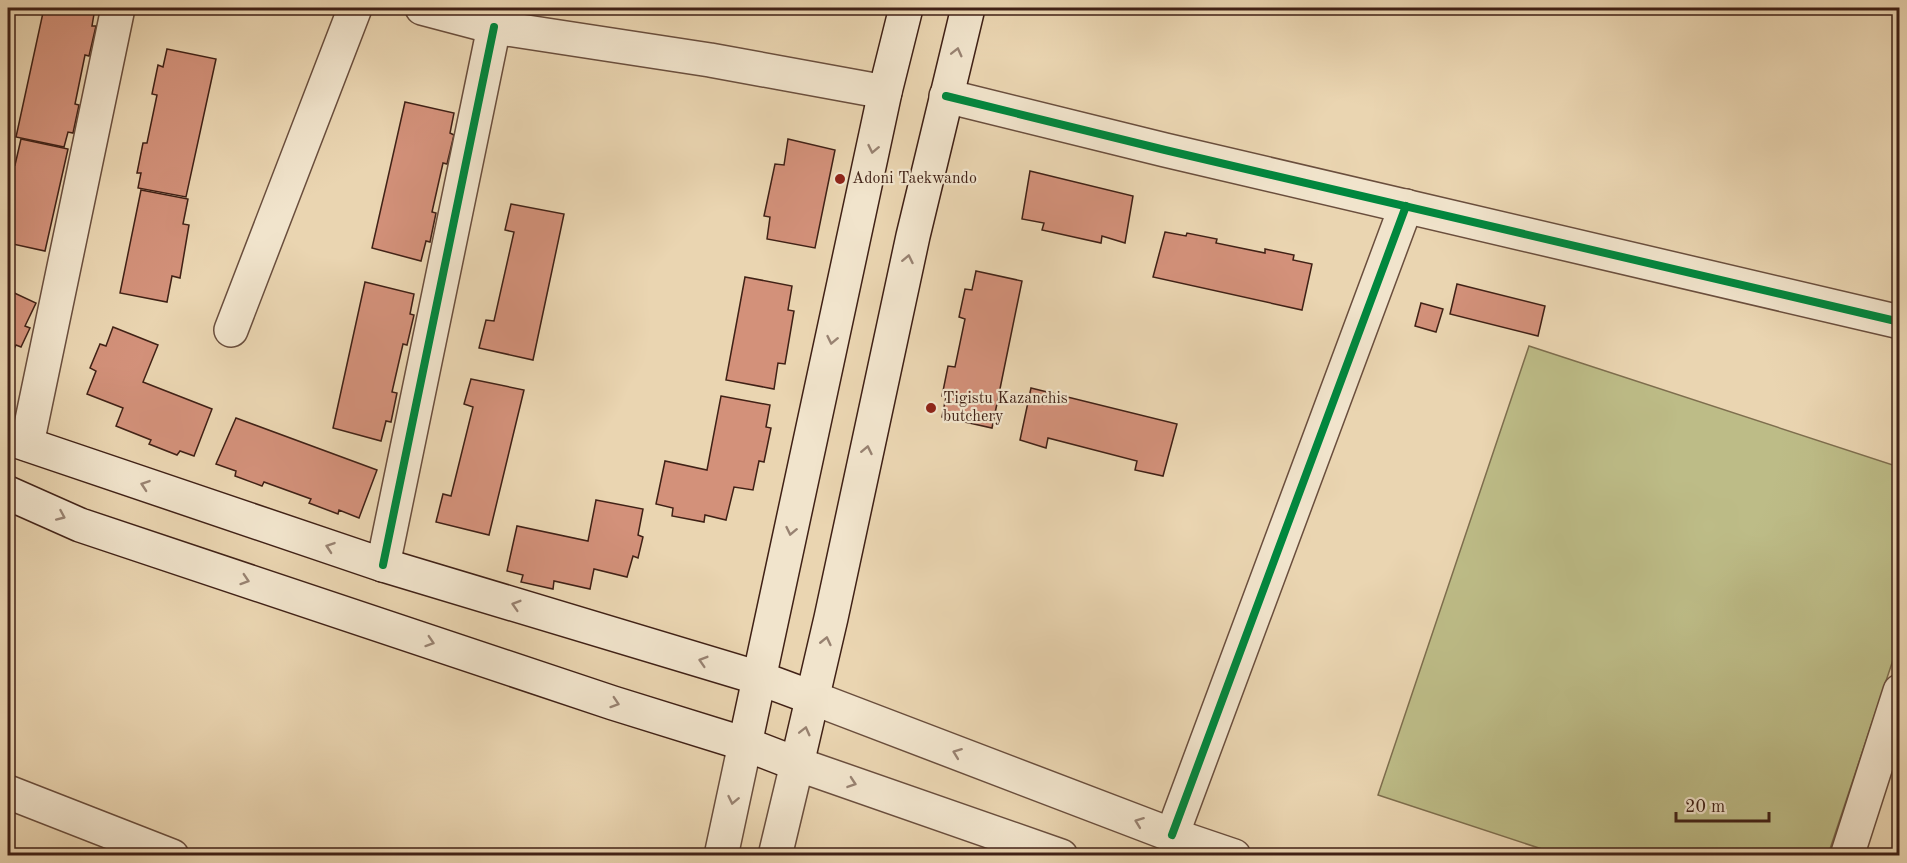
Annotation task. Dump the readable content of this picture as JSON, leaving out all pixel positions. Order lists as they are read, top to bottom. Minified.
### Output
{"places":["Adoni Taekwando","Tigistu Kazanchis butchery"],"scale_bar":"20 m"}
